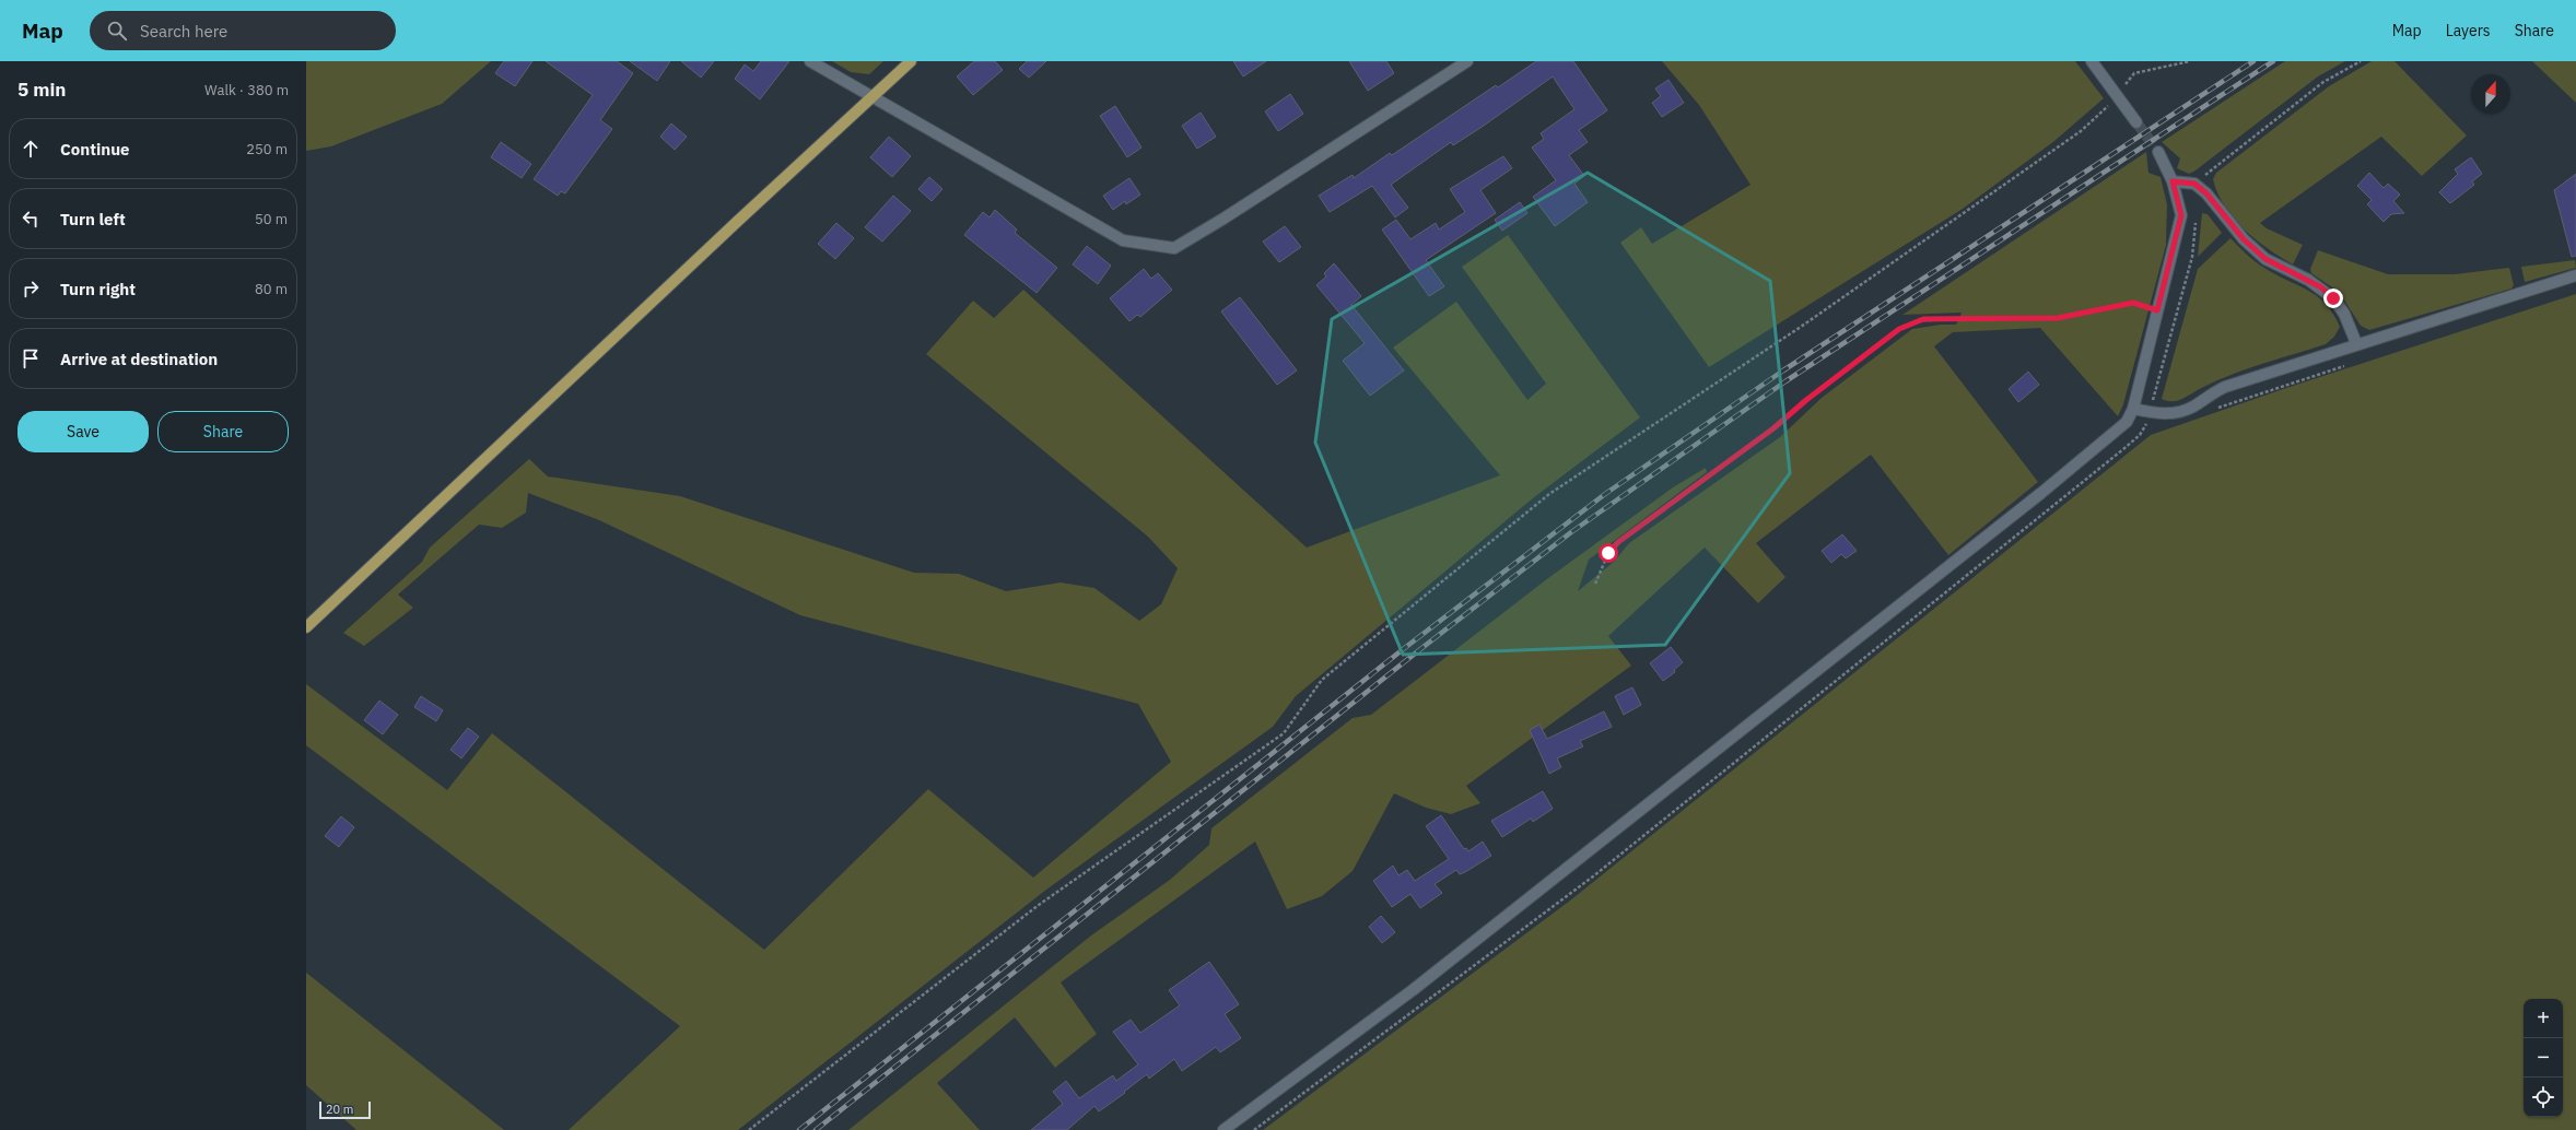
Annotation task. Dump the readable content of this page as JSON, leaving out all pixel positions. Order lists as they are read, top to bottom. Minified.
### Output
{"scale_bar":"20 m","north":"top","page":{"header":"Map","search":"Search here","nav":["Map","Layers","Share"],"heading":["5 min","Walk · 380 m"],"list":[["Continue","250 m"],["Turn left","50 m"],["Turn right","80 m"],"Arrive at destination"],"buttons":["Save","Share"],"map_buttons":["+","−"],"scale":"20 m"}}
